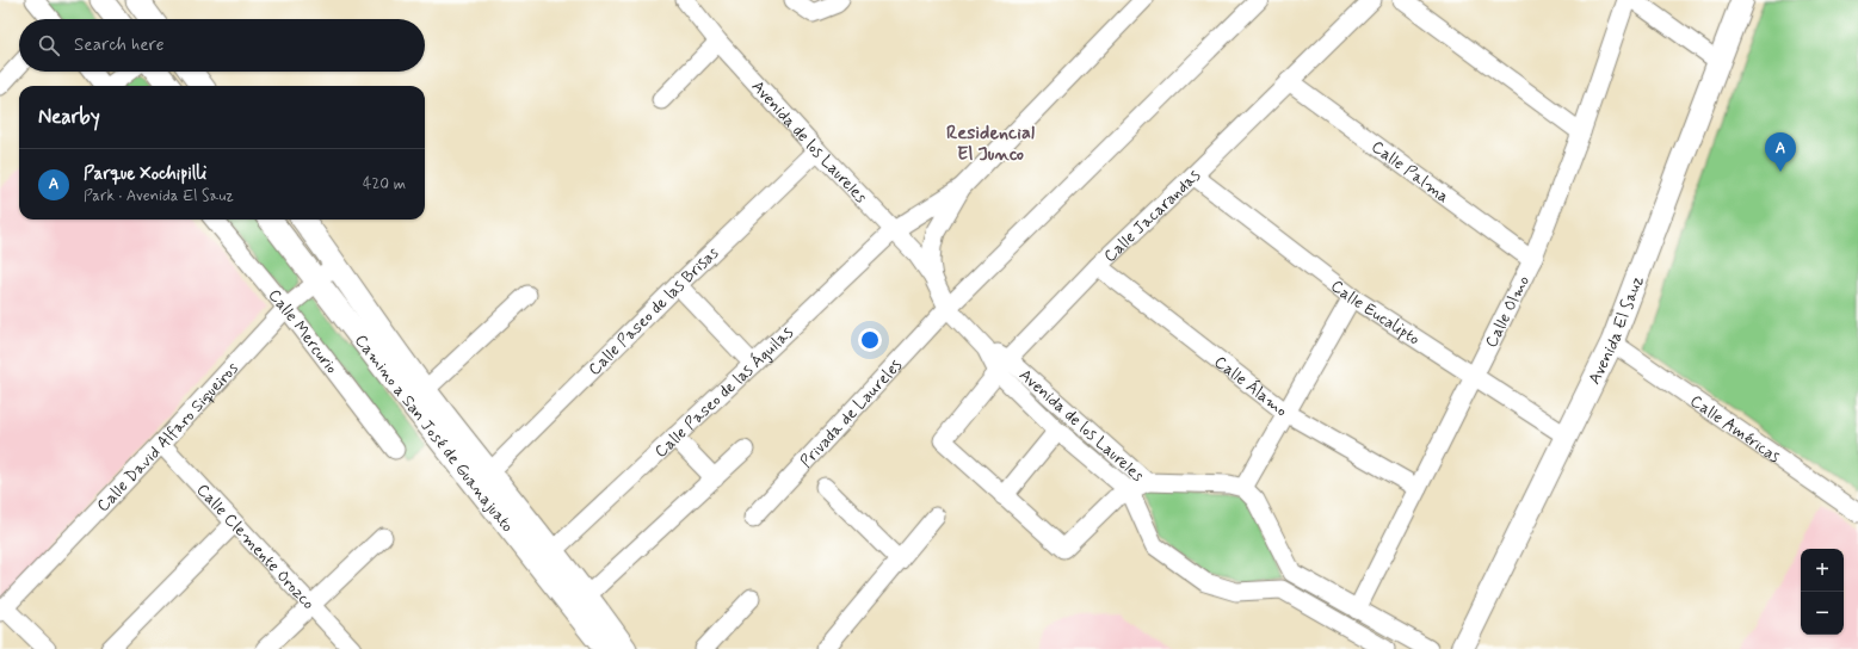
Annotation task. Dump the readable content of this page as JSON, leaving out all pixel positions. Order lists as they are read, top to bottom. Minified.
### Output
{"streets":{"main road":["Avenida El Sauz","Camino a San José de Guanajuato"],"street":["Avenida de los Laureles","Calle Palma","Calle Jacarandas","Calle Paseo de las Brisas","Calle Eucalipto","Calle Olmo","Calle Mercurio","Calle Álamo","Calle Paseo de las Águilas","Privada de Laureles","Calle Américas","Calle David Alfaro Siqueiros","Calle Clemente Orozco"]},"crossings":[["Avenida de los Laureles","Calle Jacarandas"],["Avenida de los Laureles","Calle Paseo de las Brisas"],["Avenida de los Laureles","Calle Paseo de las Águilas"],["Avenida de los Laureles","Privada de Laureles"],["Calle Palma","Calle Jacarandas"],["Calle Palma","Calle Olmo"],["Calle Jacarandas","Calle Eucalipto"],["Calle Jacarandas","Calle Álamo"],["Calle Paseo de las Brisas","Camino a San José de Guanajuato"],["Calle Eucalipto","Calle Olmo"],["Calle Eucalipto","Avenida El Sauz"],["Calle Olmo","Calle Álamo"],["Avenida El Sauz","Calle Américas"],["Calle Mercurio","Calle David Alfaro Siqueiros"],["Calle Paseo de las Águilas","Camino a San José de Guanajuato"],["Camino a San José de Guanajuato","Calle David Alfaro Siqueiros"],["Calle David Alfaro Siqueiros","Calle Clemente Orozco"]],"districts":["Residencial El Junco"],"page":{"search":"Search here","heading":"Nearby","pins":"A","list":[{"mark":"A","name":"Parque Xochipilli","note":"Park · Avenida El Sauz","value":"420 m"}],"map_buttons":["+","−"]}}
